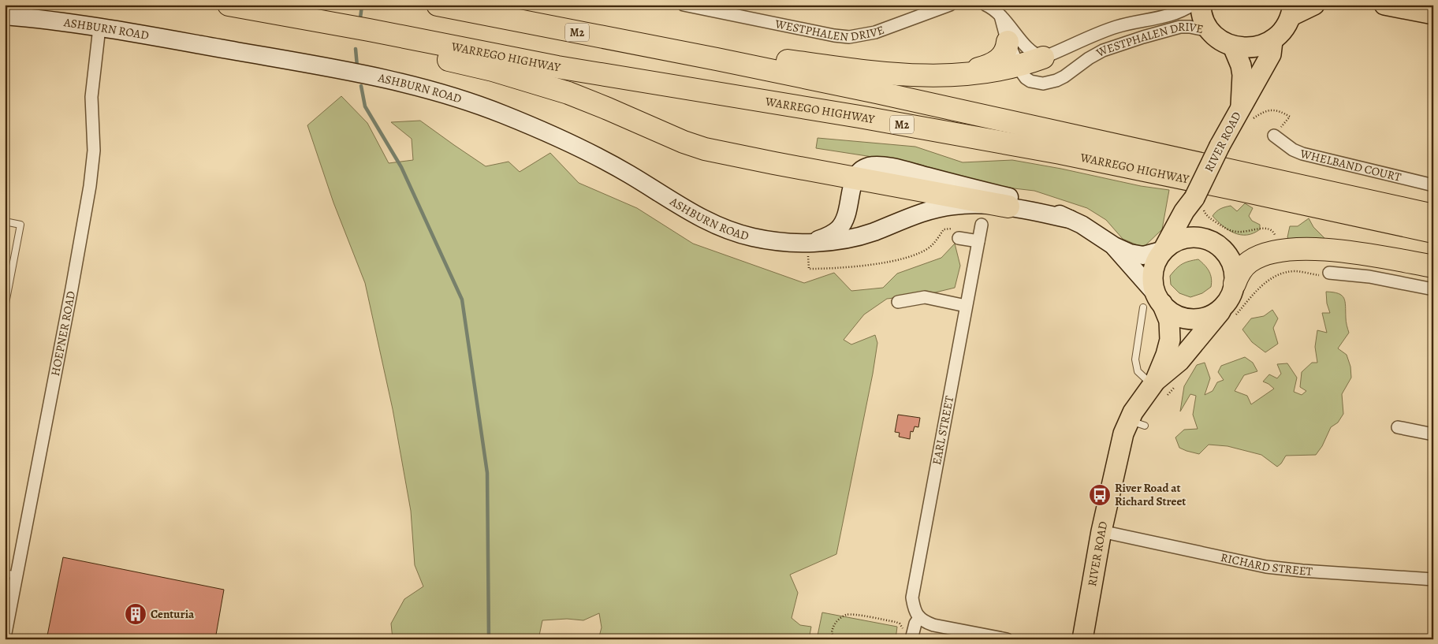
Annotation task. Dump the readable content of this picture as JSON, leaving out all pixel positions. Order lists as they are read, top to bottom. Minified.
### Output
{"streets":{"highway":["M2","WARREGO HIGHWAY"],"main road":["RIVER ROAD"],"street":["WESTPHALEN DRIVE","ASHBURN ROAD","WHELBAND COURT","HOEPNER ROAD","EARL STREET","RICHARD STREET"]},"crossings":[["ASHBURN ROAD","RIVER ROAD"],["ASHBURN ROAD","HOEPNER ROAD"],["RIVER ROAD","RICHARD STREET"]],"places":{"bus stop":["River Road at Richard Street"],"building":["Centuria"]}}
